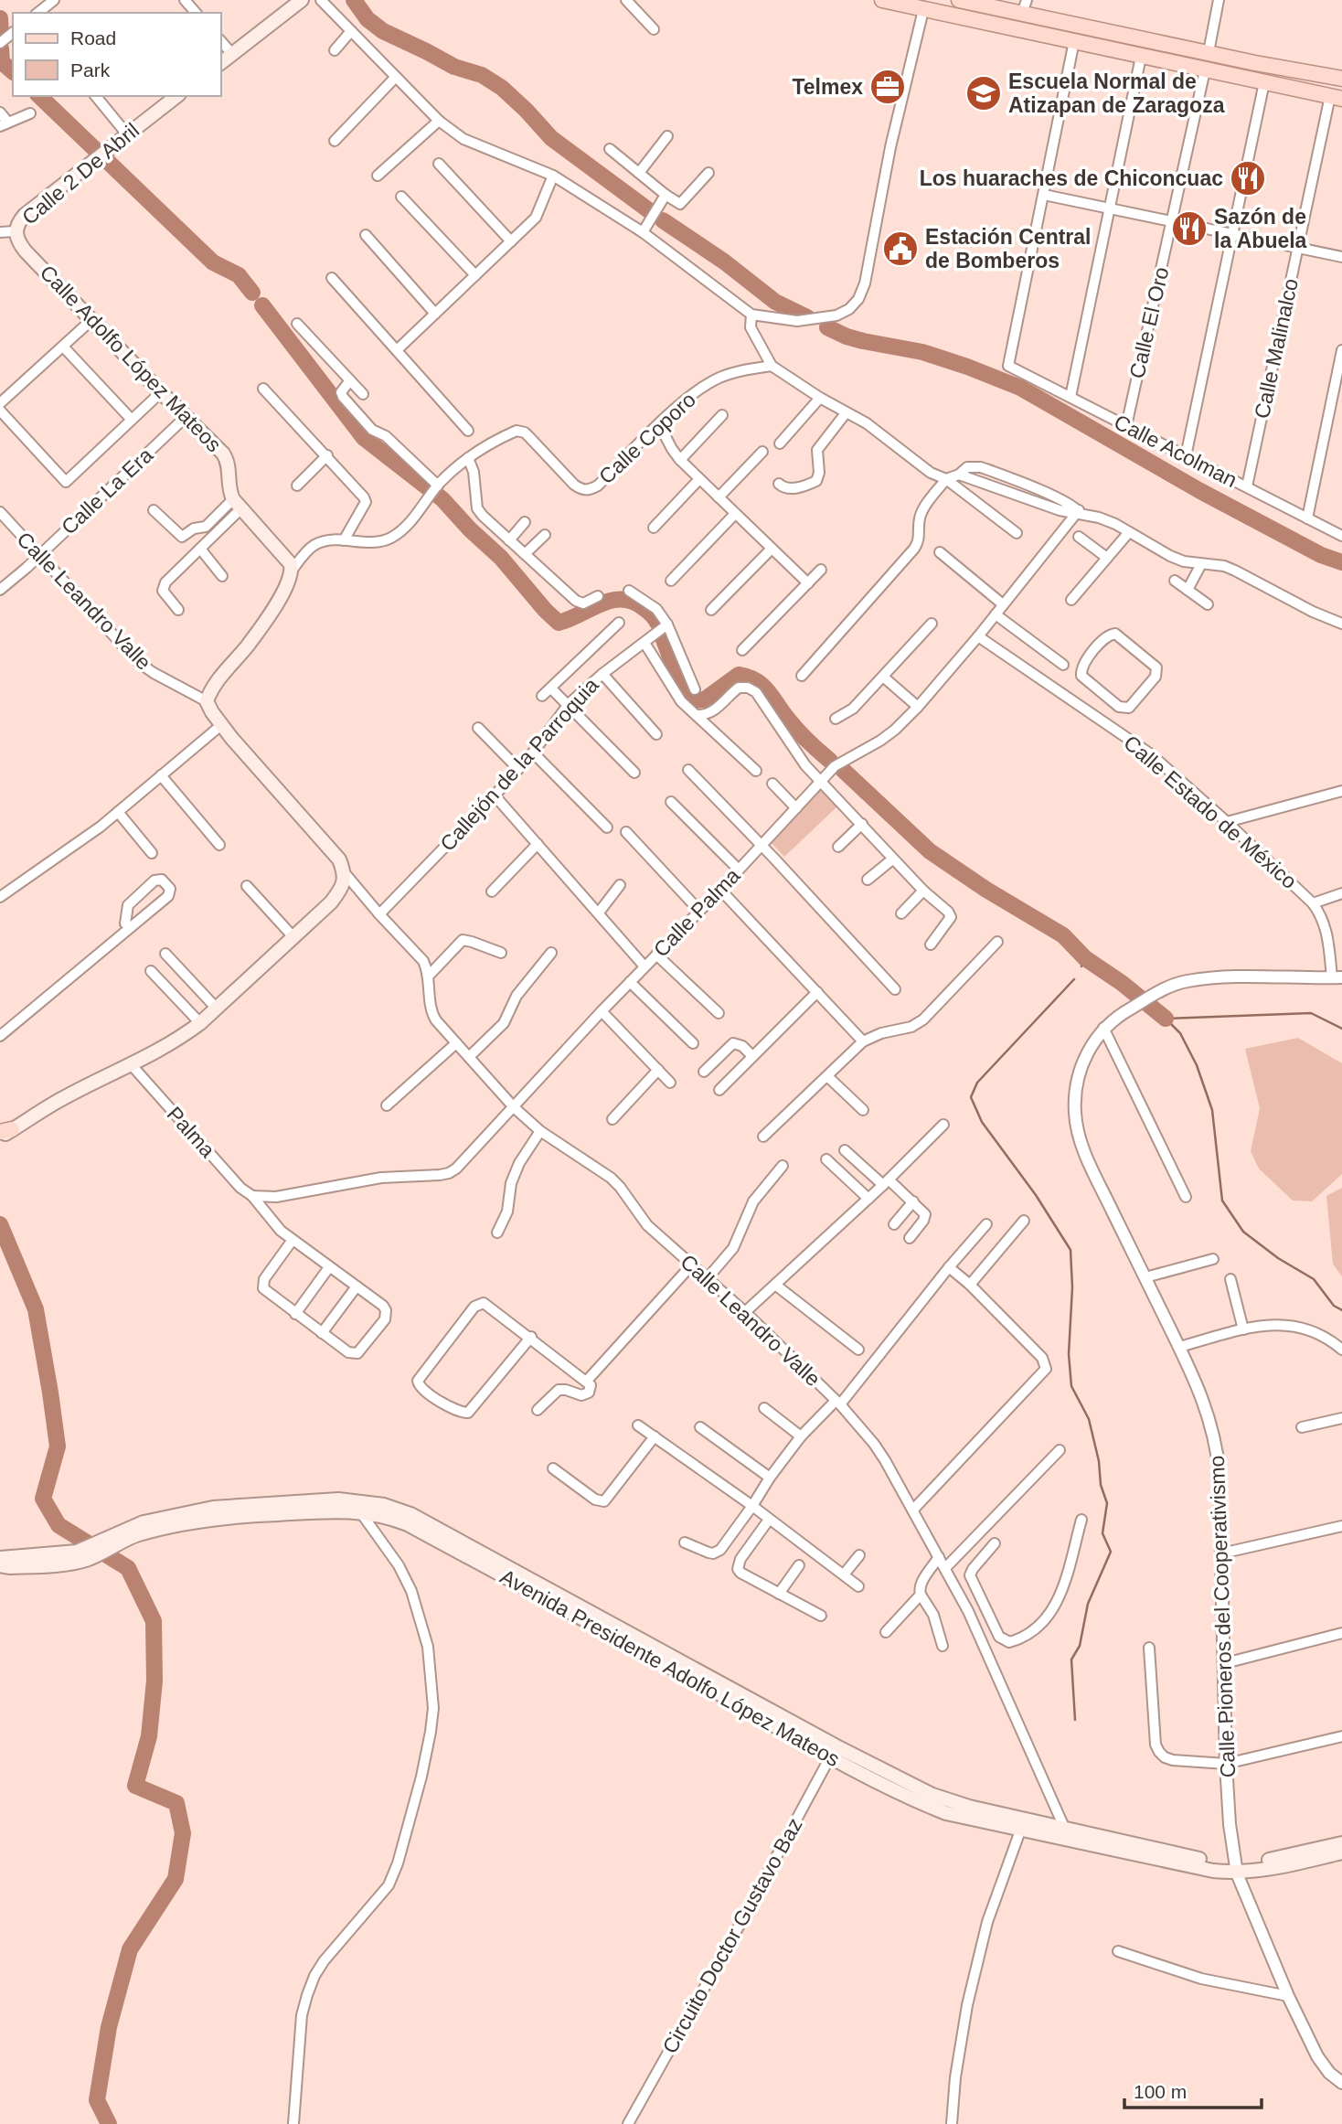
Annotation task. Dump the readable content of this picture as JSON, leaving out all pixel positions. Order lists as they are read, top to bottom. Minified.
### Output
{"streets":{"main road":["Calle 2 De Abril","Calle Adolfo López Mateos","Avenida Presidente Adolfo López Mateos"],"street":["Calle El Oro","Calle Malinalco","Calle Coporo","Calle Acolman","Calle La Era","Calle Leandro Valle","Callejón de la Parroquia","Calle Estado de México","Calle Palma","Palma","Calle Pioneros del Cooperativismo","Circuito Doctor Gustavo Baz"]},"crossings":[["Calle 2 De Abril","Calle Adolfo López Mateos"],["Calle El Oro","Calle Acolman"],["Calle Malinalco","Calle Acolman"],["Calle Adolfo López Mateos","Calle La Era"],["Calle La Era","Calle Leandro Valle"],["Calle Leandro Valle","Callejón de la Parroquia"],["Calle Leandro Valle","Calle Palma"],["Calle Leandro Valle","Avenida Presidente Adolfo López Mateos"],["Callejón de la Parroquia","Calle Palma"],["Calle Estado de México","Calle Palma"],["Calle Estado de México","Calle Pioneros del Cooperativismo"],["Calle Palma","Palma"],["Calle Pioneros del Cooperativismo","Avenida Presidente Adolfo López Mateos"],["Avenida Presidente Adolfo López Mateos","Circuito Doctor Gustavo Baz"]],"places":{"office":["Telmex"],"school or university":["Escuela Normal de Atizapan de Zaragoza"],"restaurant":["Los huaraches de Chiconcuac","Sazón de la Abuela"],"public building":["Estación Central de Bomberos"]},"legend":["Road","Park"],"scale_bar":"100 m"}
